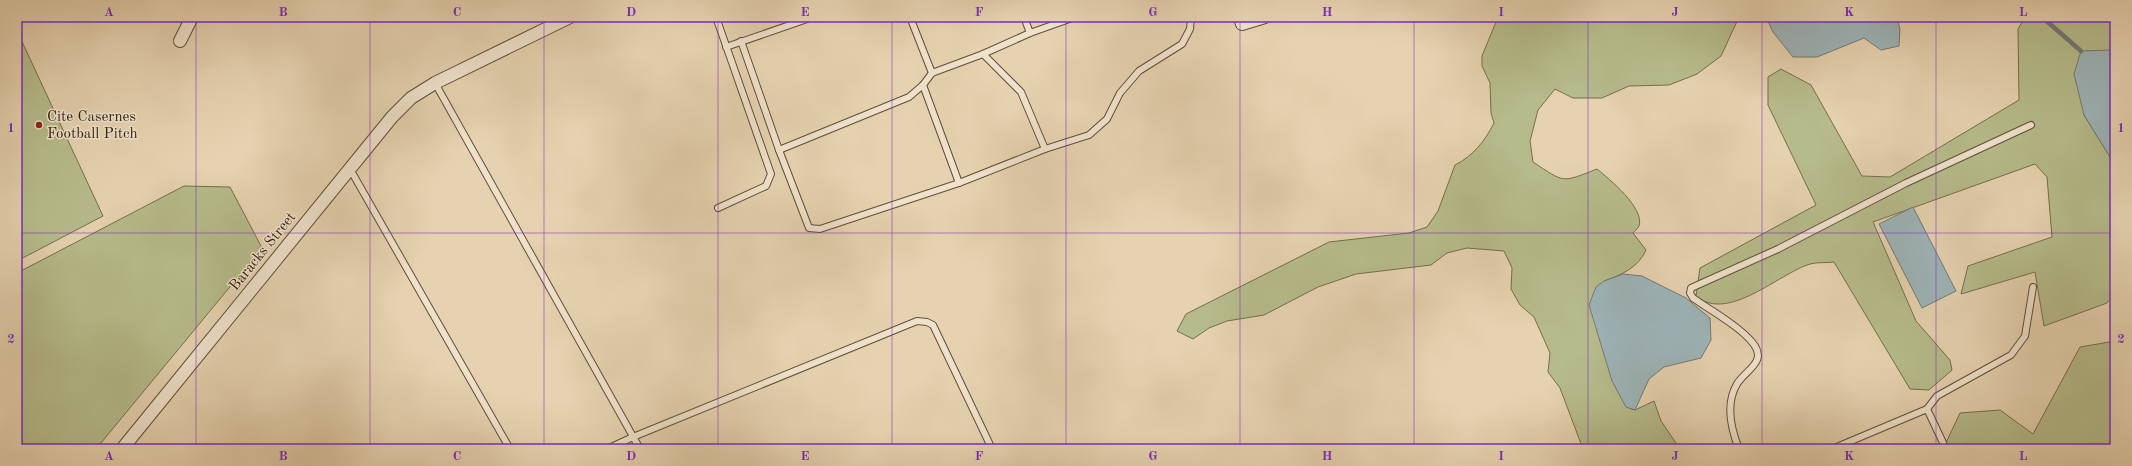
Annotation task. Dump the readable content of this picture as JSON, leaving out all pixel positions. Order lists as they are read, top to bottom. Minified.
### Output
{"streets":{"street":["Baracks Street"]},"places":["Cite Casernes Football Pitch"],"grid":{"columns":["A","B","C","D","E","F","G","H","I","J","K","L"],"rows":["1","2"]}}
